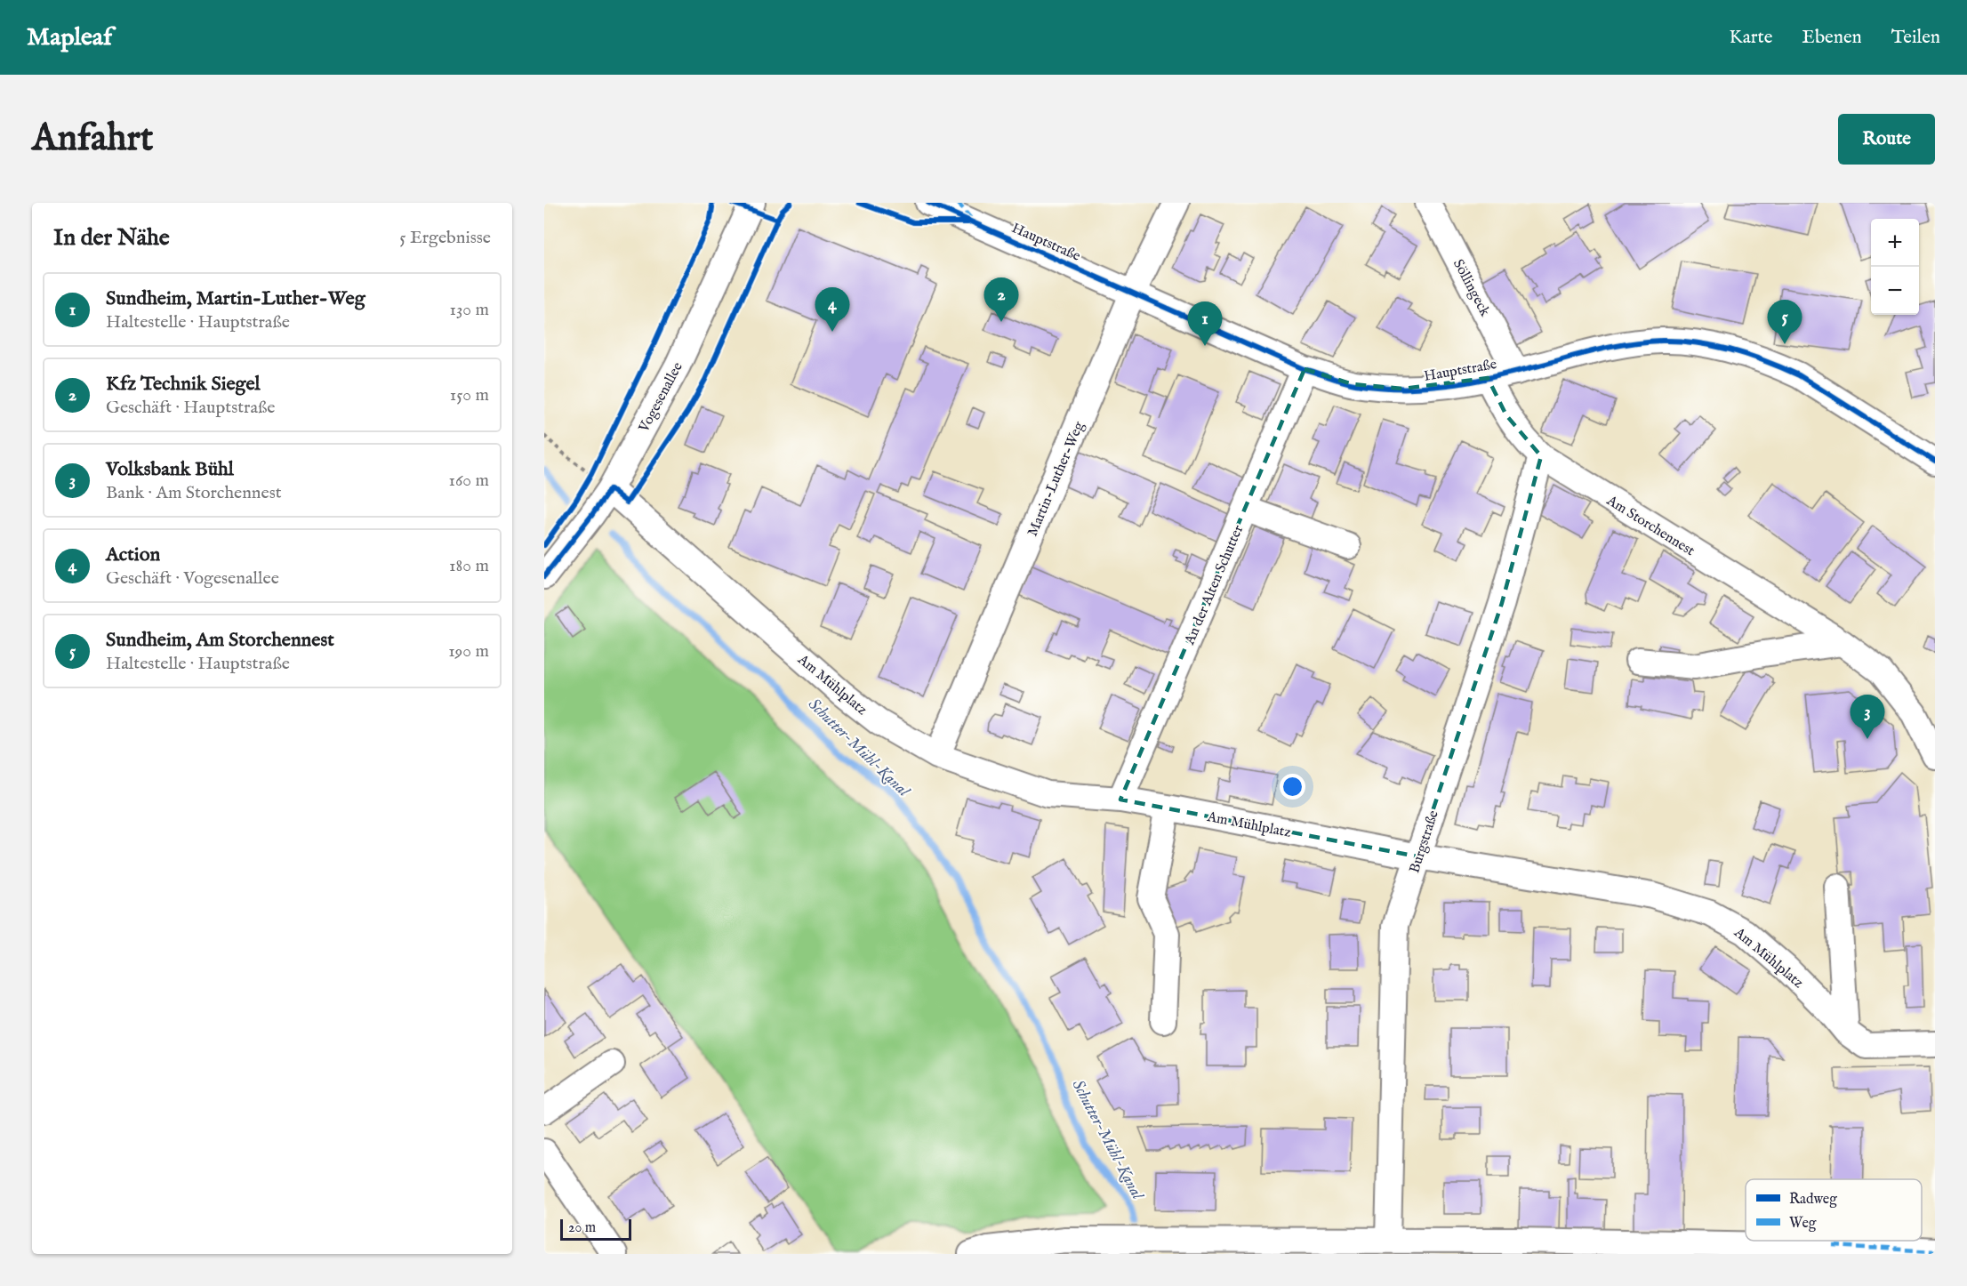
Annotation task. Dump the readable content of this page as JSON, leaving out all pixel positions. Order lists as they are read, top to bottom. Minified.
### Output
{"streets":{"street":["Hauptstraße","Söllingeck","Vogesenallee","Martin-Luther-Weg","Am Storchennest","An der Alten Schutter","Am Mühlplatz","Burgstraße"]},"crossings":[["Hauptstraße","Söllingeck"],["Hauptstraße","Martin-Luther-Weg"],["Hauptstraße","Am Storchennest"],["Hauptstraße","An der Alten Schutter"],["Vogesenallee","Am Mühlplatz"],["Martin-Luther-Weg","Am Mühlplatz"],["Am Storchennest","Burgstraße"],["An der Alten Schutter","Am Mühlplatz"],["Am Mühlplatz","Burgstraße"]],"water":["Schutter-Mühl-Kanal"],"legend":["Radweg","Weg"],"scale_bar":"20 m","page":{"header":"Mapleaf","nav":["Karte","Ebenen","Teilen"],"buttons":"Route","title":"Anfahrt","heading":["In der Nähe","5 Ergebnisse"],"map_buttons":["+","−"],"list":[{"mark":"1","name":"Sundheim, Martin-Luther-Weg","note":"Haltestelle · Hauptstraße","value":"130 m"},{"mark":"2","name":"Kfz Technik Siegel","note":"Geschäft · Hauptstraße","value":"150 m"},{"mark":"3","name":"Volksbank Bühl","note":"Bank · Am Storchennest","value":"160 m"},{"mark":"4","name":"Action","note":"Geschäft · Vogesenallee","value":"180 m"},{"mark":"5","name":"Sundheim, Am Storchennest","note":"Haltestelle · Hauptstraße","value":"190 m"}],"pins":["2","4","5","1","3"],"scale":"20 m"}}
